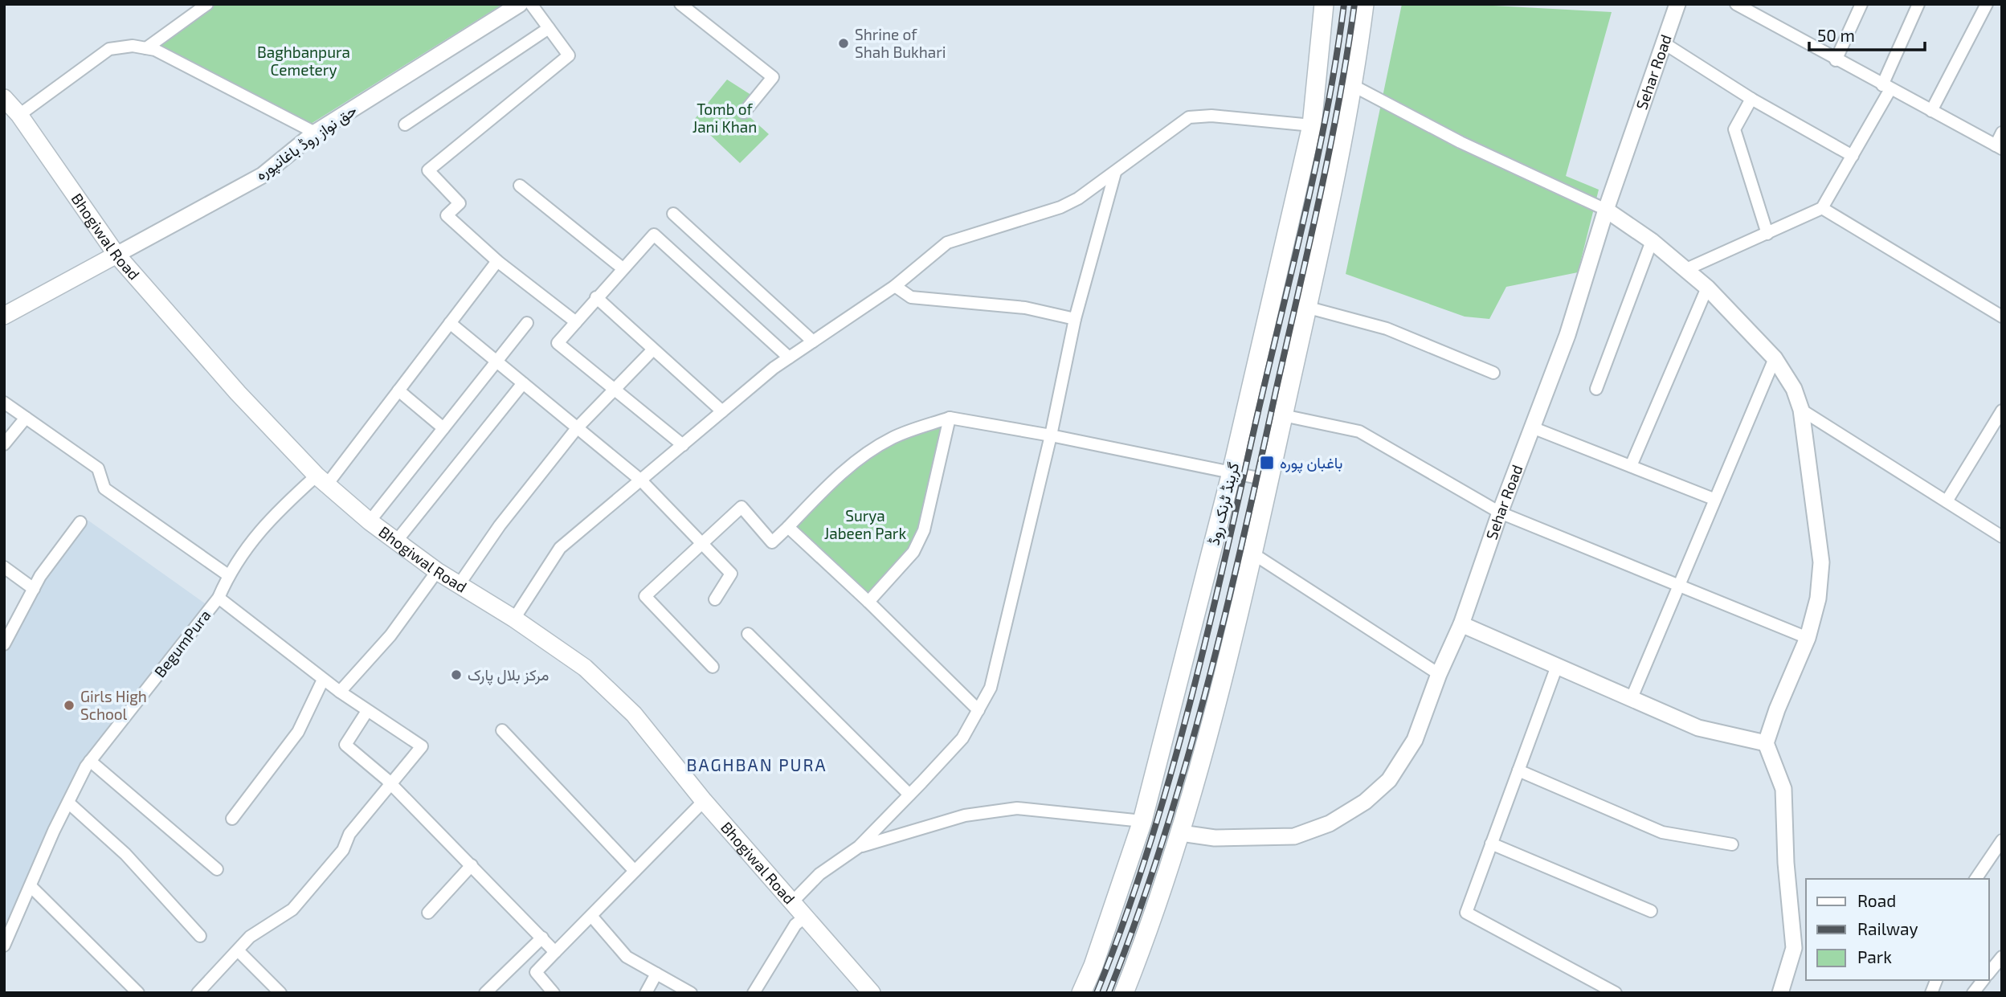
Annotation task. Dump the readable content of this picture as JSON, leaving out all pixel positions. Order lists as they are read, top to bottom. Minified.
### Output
{"streets":{"main road":["Bhogiwal Road","گرینڈ ٹرنک روڈ"],"street":["Sehar Road","حق نواز روڈ باغانپورہ","BegumPura"]},"crossings":[["حق نواز روڈ باغانپورہ","Bhogiwal Road"],["Bhogiwal Road","BegumPura"]],"districts":["BAGHBAN PURA"],"parks":["Baghbanpura Cemetery","Tomb of Jani Khan","Surya Jabeen Park"],"places":{"other":["Shrine of Shah Bukhari","مرکز بلال پارک","Girls High School"],"transit":["باغبان پورہ"]},"legend":["Road","Railway","Park"],"scale_bar":"50 m"}
